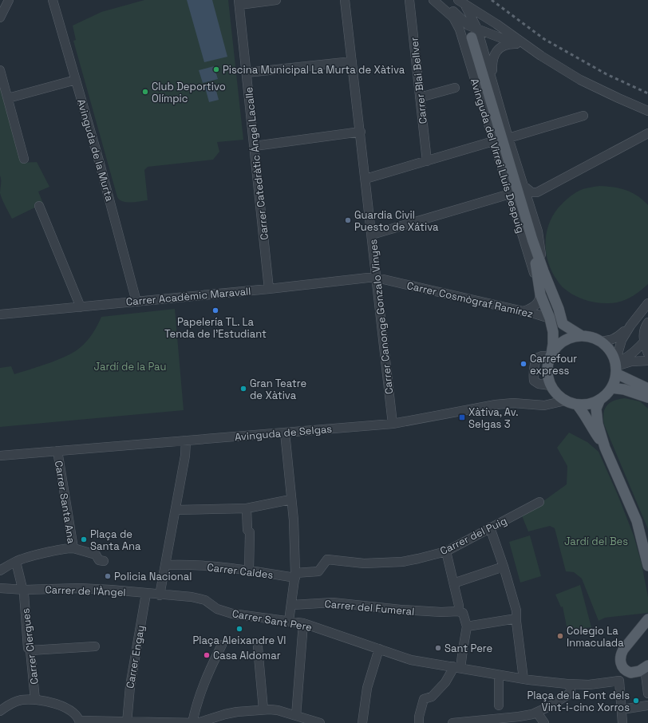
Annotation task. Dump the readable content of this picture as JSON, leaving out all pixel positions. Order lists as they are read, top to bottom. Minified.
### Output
{"streets":{"main road":["Avinguda del Virrei Lluís Despuig"],"street":["Carrer Blai Bellver","Avinguda de la Murta","Carrer Catedràtic Ángel Lacalle","Carrer Acadèmic Maravall","Carrer Cosmògraf Ramírez","Carrer Canonge Gonzalo Vinyes","Avinguda de Selgas","Carrer Santa Ana","Carrer del Puig","Carrer Caldes","Carrer de l'Àngel","Carrer del Fumeral","Carrer Sant Pere","Carrer Clergues","Carrer Engay"]},"crossings":[["Avinguda de la Murta","Carrer Acadèmic Maravall"],["Avinguda del Virrei Lluís Despuig","Carrer Cosmògraf Ramírez"],["Avinguda del Virrei Lluís Despuig","Avinguda de Selgas"],["Carrer Catedràtic Ángel Lacalle","Carrer Acadèmic Maravall"],["Carrer Acadèmic Maravall","Carrer Cosmògraf Ramírez"],["Carrer Acadèmic Maravall","Carrer Canonge Gonzalo Vinyes"],["Carrer Cosmògraf Ramírez","Carrer Canonge Gonzalo Vinyes"],["Carrer Canonge Gonzalo Vinyes","Avinguda de Selgas"],["Avinguda de Selgas","Carrer Santa Ana"],["Carrer del Puig","Carrer Caldes"],["Carrer de l'Àngel","Carrer Sant Pere"],["Carrer de l'Àngel","Carrer Clergues"],["Carrer de l'Àngel","Carrer Engay"],["Carrer Sant Pere","Carrer Engay"]],"parks":["Jardí de la Pau","Jardí del Bes"],"places":{"other":["Piscina Municipal La Murta de Xàtiva","Club Deportivo Olímpic","Guardia Civil Puesto de Xátiva","Papelería TL. La Tenda de l'Estudiant","Carrefour express","Gran Teatre de Xàtiva","Plaça de Santa Ana","Policia Nacional","Plaça Aleixandre VI","Colegio La Inmaculada","Sant Pere","Casa Aldomar","Plaça de la Font dels Vint-i-cinc Xorros"],"transit":["Xàtiva, Av. Selgas 3"]}}
